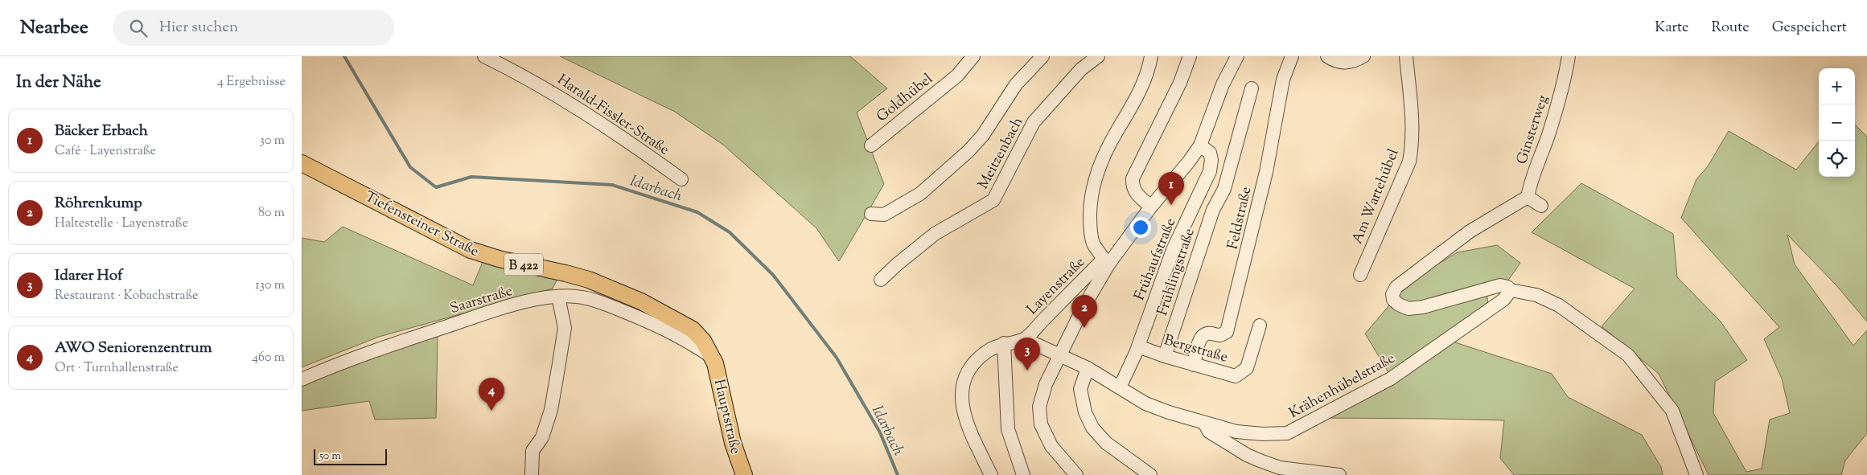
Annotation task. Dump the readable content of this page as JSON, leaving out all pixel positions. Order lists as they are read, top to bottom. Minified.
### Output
{"streets":{"main road":["Tiefensteiner Straße","B 422","Hauptstraße"],"street":["Goldhübel","Harald-Fissler-Straße","Ginsterweg","Meitzenbach","Am Wartehübel","Feldstraße","Frühaufstraße","Frühlingstraße","Layenstraße","Saarstraße","Bergstraße","Krähenhübelstraße"]},"crossings":[["Feldstraße","Bergstraße"],["Tiefensteiner Straße","Saarstraße"],["Tiefensteiner Straße","Hauptstraße"],["Frühaufstraße","Layenstraße"],["Frühaufstraße","Bergstraße"],["Frühaufstraße","Krähenhübelstraße"],["Frühlingstraße","Bergstraße"],["Layenstraße","Krähenhübelstraße"],["Saarstraße","Hauptstraße"]],"water":["Idarbach"],"scale_bar":"50 m","page":{"header":"Nearbee","search":"Hier suchen","nav":["Karte","Route","Gespeichert"],"heading":["In der Nähe","4 Ergebnisse"],"map_buttons":["+","−"],"list":[{"mark":"1","name":"Bäcker Erbach","note":"Café · Layenstraße","value":"30 m"},{"mark":"2","name":"Röhrenkump","note":"Haltestelle · Layenstraße","value":"80 m"},{"mark":"3","name":"Idarer Hof","note":"Restaurant · Kobachstraße","value":"130 m"},{"mark":"4","name":"AWO Seniorenzentrum","note":"Ort · Turnhallenstraße","value":"460 m"}],"pins":["1","2","3","4"],"scale":"50 m"}}
